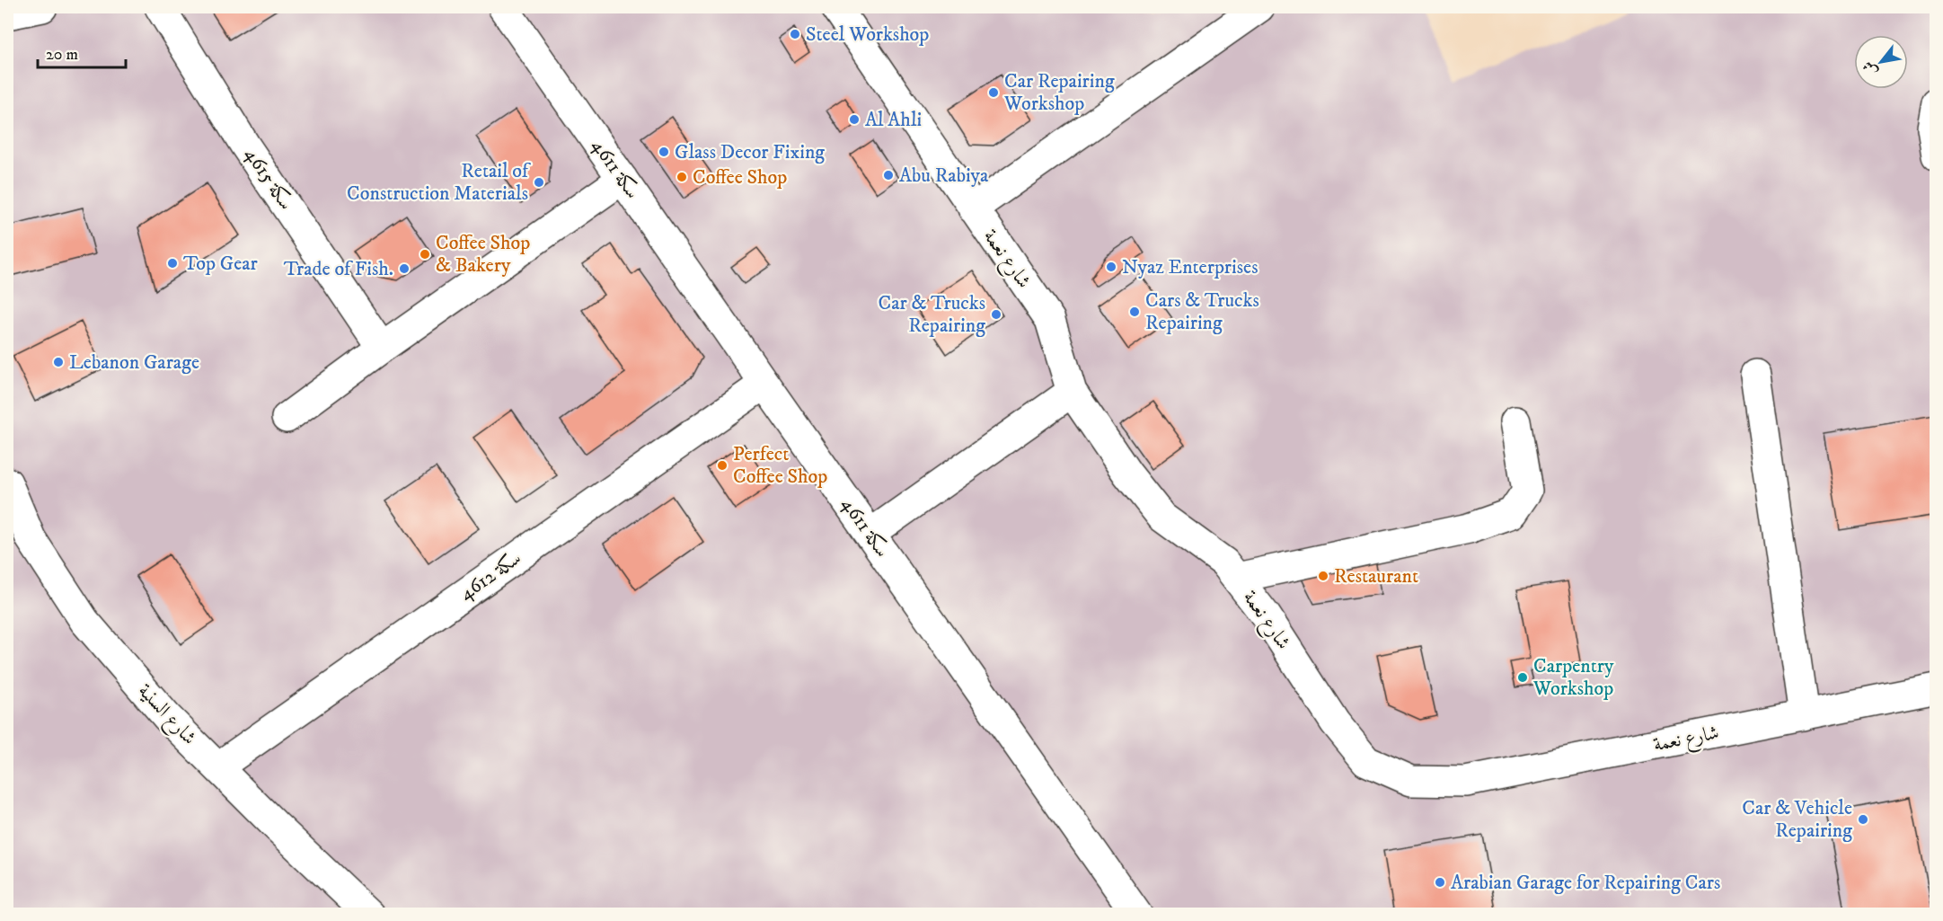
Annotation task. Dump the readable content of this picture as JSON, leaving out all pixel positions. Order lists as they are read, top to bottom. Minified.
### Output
{"streets":{"street":["سكة 4611","سكة 4615","شارع نعمة","سكة 4612","شارع السنية"]},"crossings":[["سكة 4611","سكة 4612"],["سكة 4612","شارع السنية"]],"places":["Steel Workshop","Car Repairing Workshop","Al Ahli","Glass Decor Fixing","Abu Rabiya","Coffee Shop","Retail of Construction Materials","Coffee Shop & Bakery","Top Gear","Nyaz Enterprises","Trade of Fish.","Cars & Trucks Repairing","Car & Trucks Repairing","Lebanon Garage","Perfect Coffee Shop","Restaurant","Carpentry Workshop","Car & Vehicle Repairing","Arabian Garage for Repairing Cars"],"scale_bar":"20 m","north":"bottom left"}
